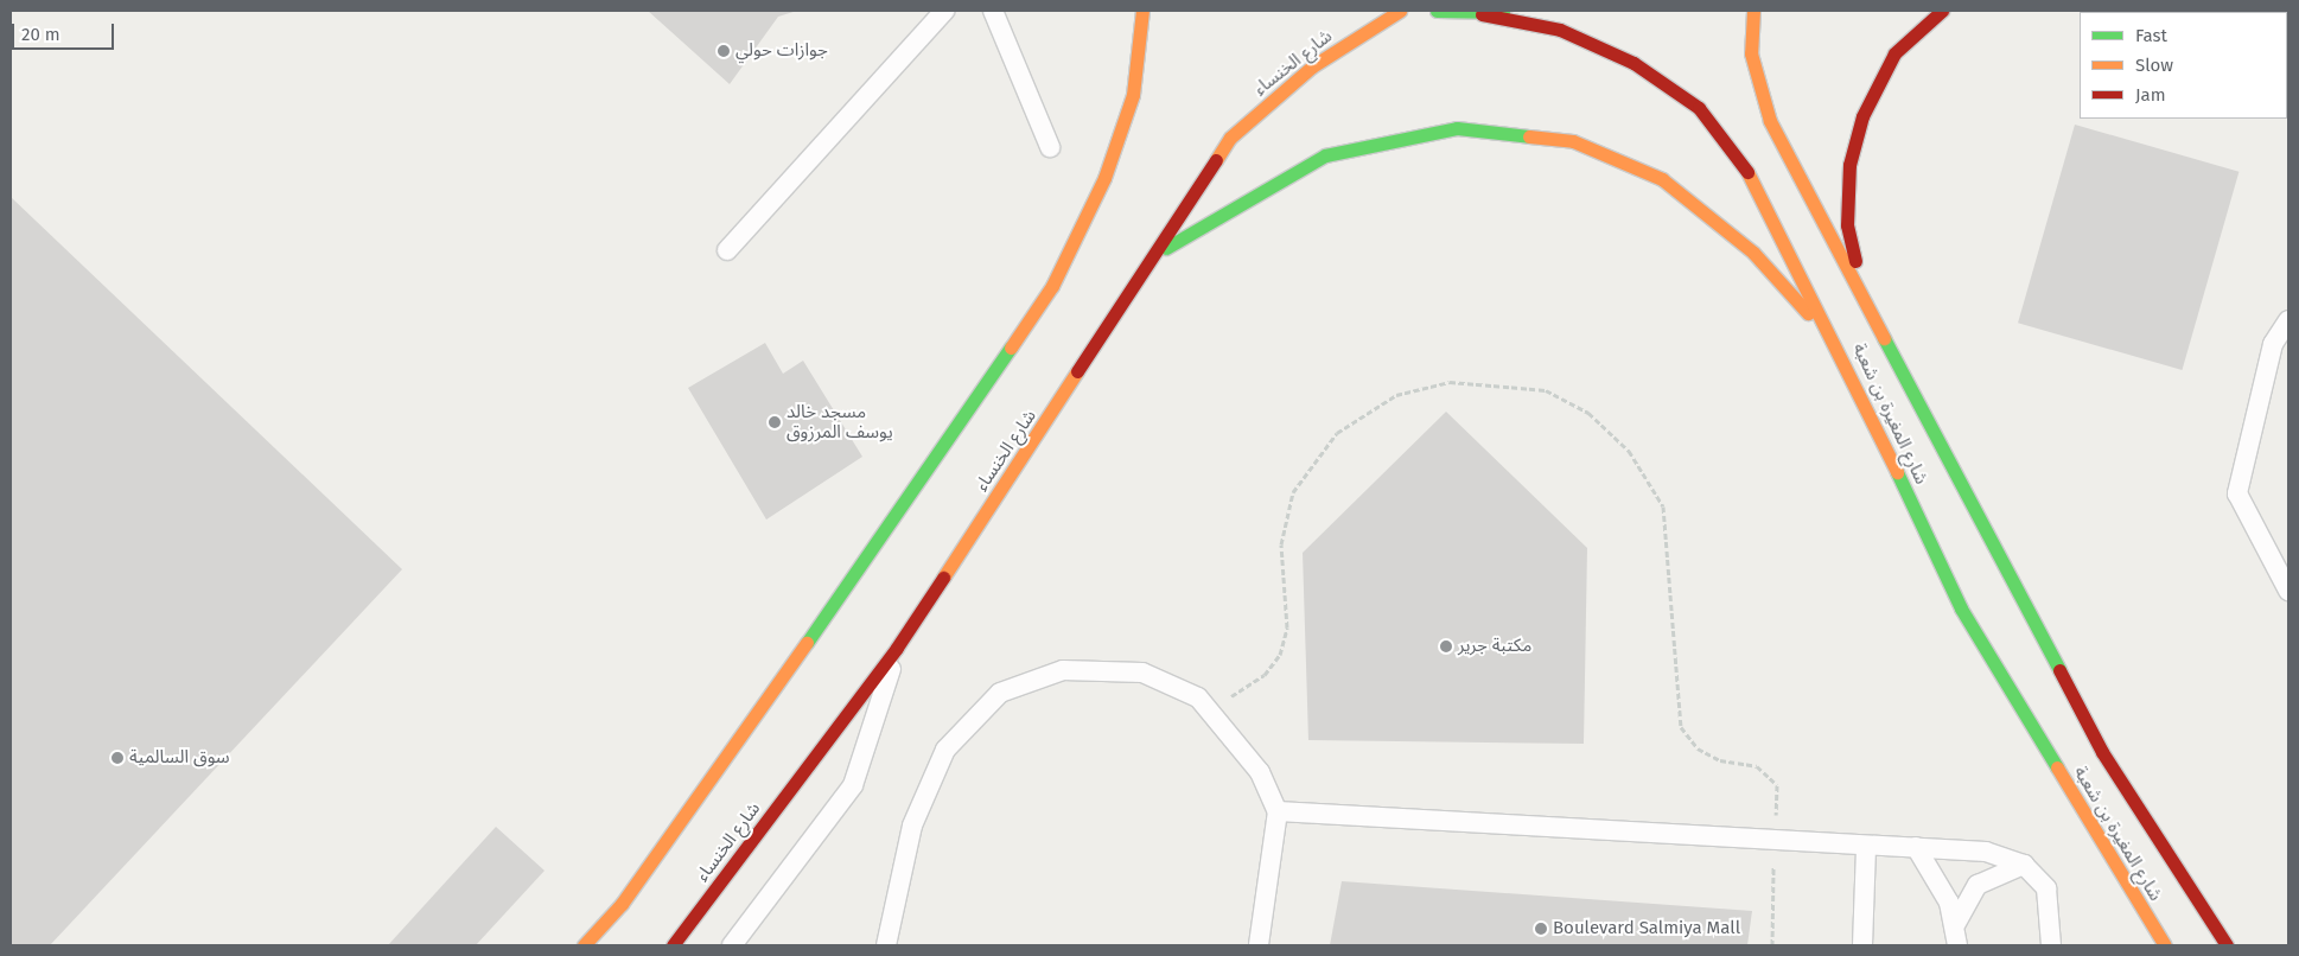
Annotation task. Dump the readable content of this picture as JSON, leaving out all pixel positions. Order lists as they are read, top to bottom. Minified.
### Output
{"streets":{"main road":["شارع الخنساء","شارع المغيرة بن شعبة"]},"places":["جوازات حولي","مسجد خالد يوسف المرزوق","مكتبة جرير","سوق السالمية","Boulevard Salmiya Mall"],"legend":["Fast","Slow","Jam"],"scale_bar":"20 m"}
